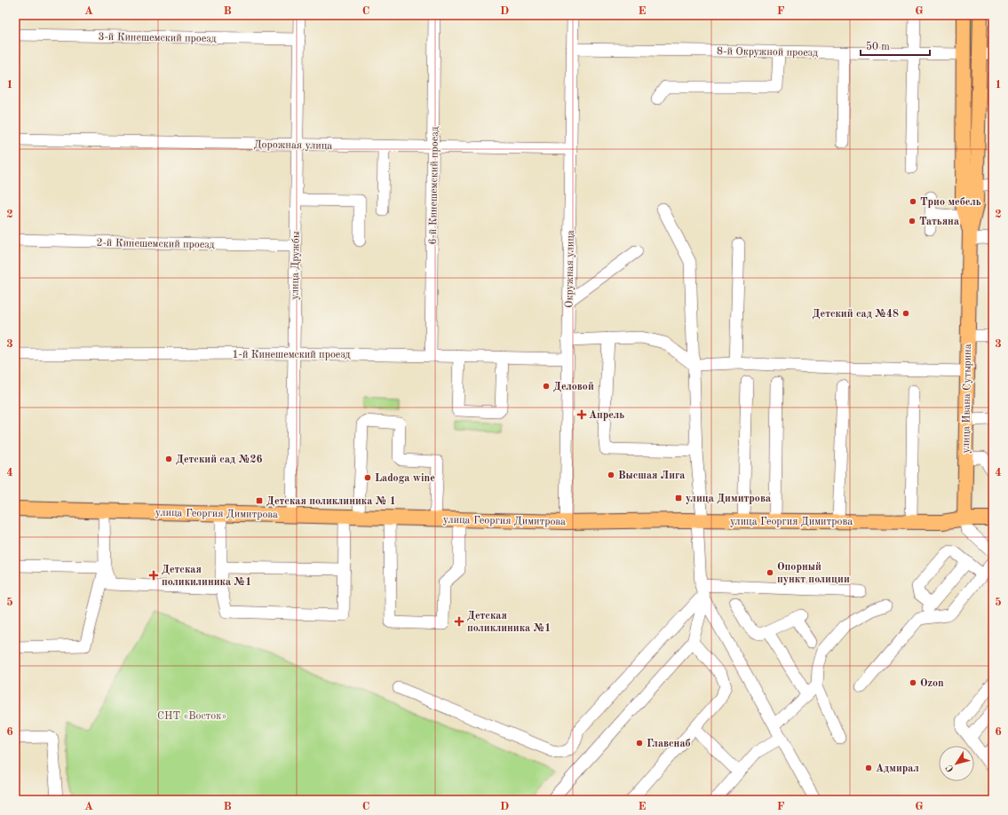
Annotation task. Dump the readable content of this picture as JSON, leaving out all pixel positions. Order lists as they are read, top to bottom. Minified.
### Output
{"streets":{"main road":["улица Ивана Сутырина","улица Георгия Димитрова"],"street":["3-й Кинешемский проезд","8-й Окружной проезд","Дорожная улица","6-й Кинешемский проезд","2-й Кинешемский проезд","улица Дружбы","Окружная улица","1-й Кинешемский проезд"]},"crossings":[["3-й Кинешемский проезд","улица Дружбы"],["8-й Окружной проезд","Окружная улица"],["8-й Окружной проезд","улица Ивана Сутырина"],["Дорожная улица","6-й Кинешемский проезд"],["Дорожная улица","улица Дружбы"],["Дорожная улица","Окружная улица"],["6-й Кинешемский проезд","1-й Кинешемский проезд"],["2-й Кинешемский проезд","улица Дружбы"],["улица Дружбы","1-й Кинешемский проезд"],["улица Дружбы","улица Георгия Димитрова"],["Окружная улица","1-й Кинешемский проезд"],["Окружная улица","улица Георгия Димитрова"],["улица Ивана Сутырина","улица Георгия Димитрова"]],"parks":["СНТ «Восток»"],"places":{"other":["Трио мебель","Татьяна","Детский сад №48","Деловой","Детский сад №26","Высшая Лига","Ladoga wine","Опорный пункт полиции","Ozon","Главснаб","Адмирал"],"health":["Апрель","Детская поликилиника №1","Детская поликлиника №1"],"transit":["улица Димитрова","Детская поликлиника № 1"]},"scale_bar":"50 m","north":"bottom left","grid":{"columns":["A","B","C","D","E","F","G"],"rows":["1","2","3","4","5","6"]}}
